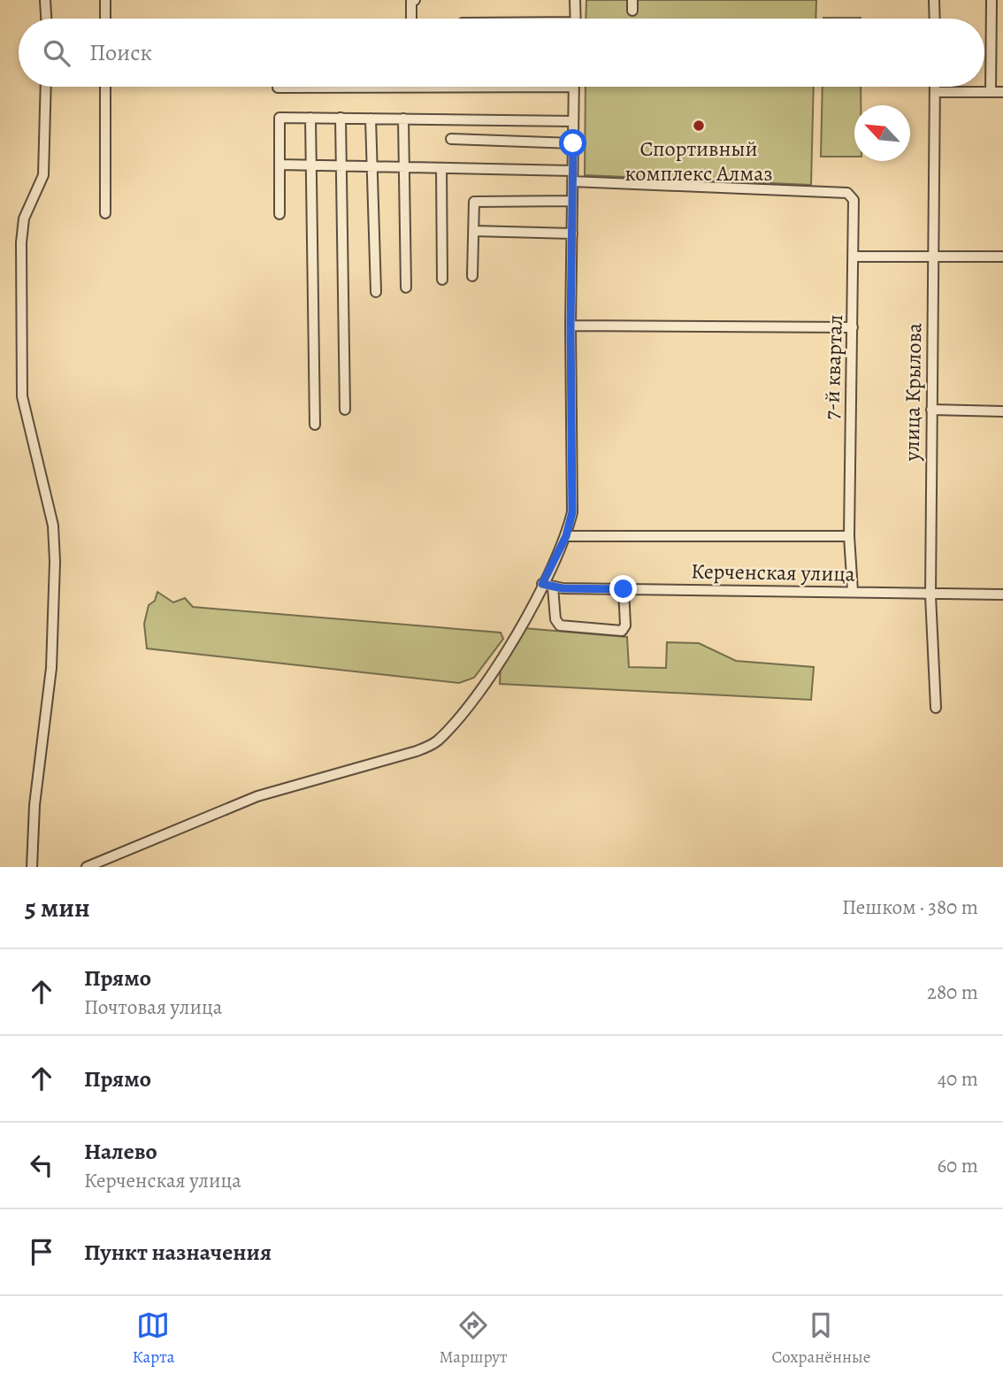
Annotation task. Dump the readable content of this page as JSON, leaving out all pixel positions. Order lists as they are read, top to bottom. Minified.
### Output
{"streets":{"street":["7-й квартал","улица Крылова","Керченская улица"]},"crossings":[["7-й квартал","Керченская улица"],["улица Крылова","Керченская улица"]],"places":["Спортивный комплекс Алмаз"],"north":"top left","page":{"search":"Поиск","heading":["5 мин","Пешком · 380 m"],"list":[["Прямо","Почтовая улица","280 m"],["Прямо","40 m"],["Налево","Керченская улица","60 m"],"Пункт назначения"],"nav":["Карта","Маршрут","Сохранённые"]}}
